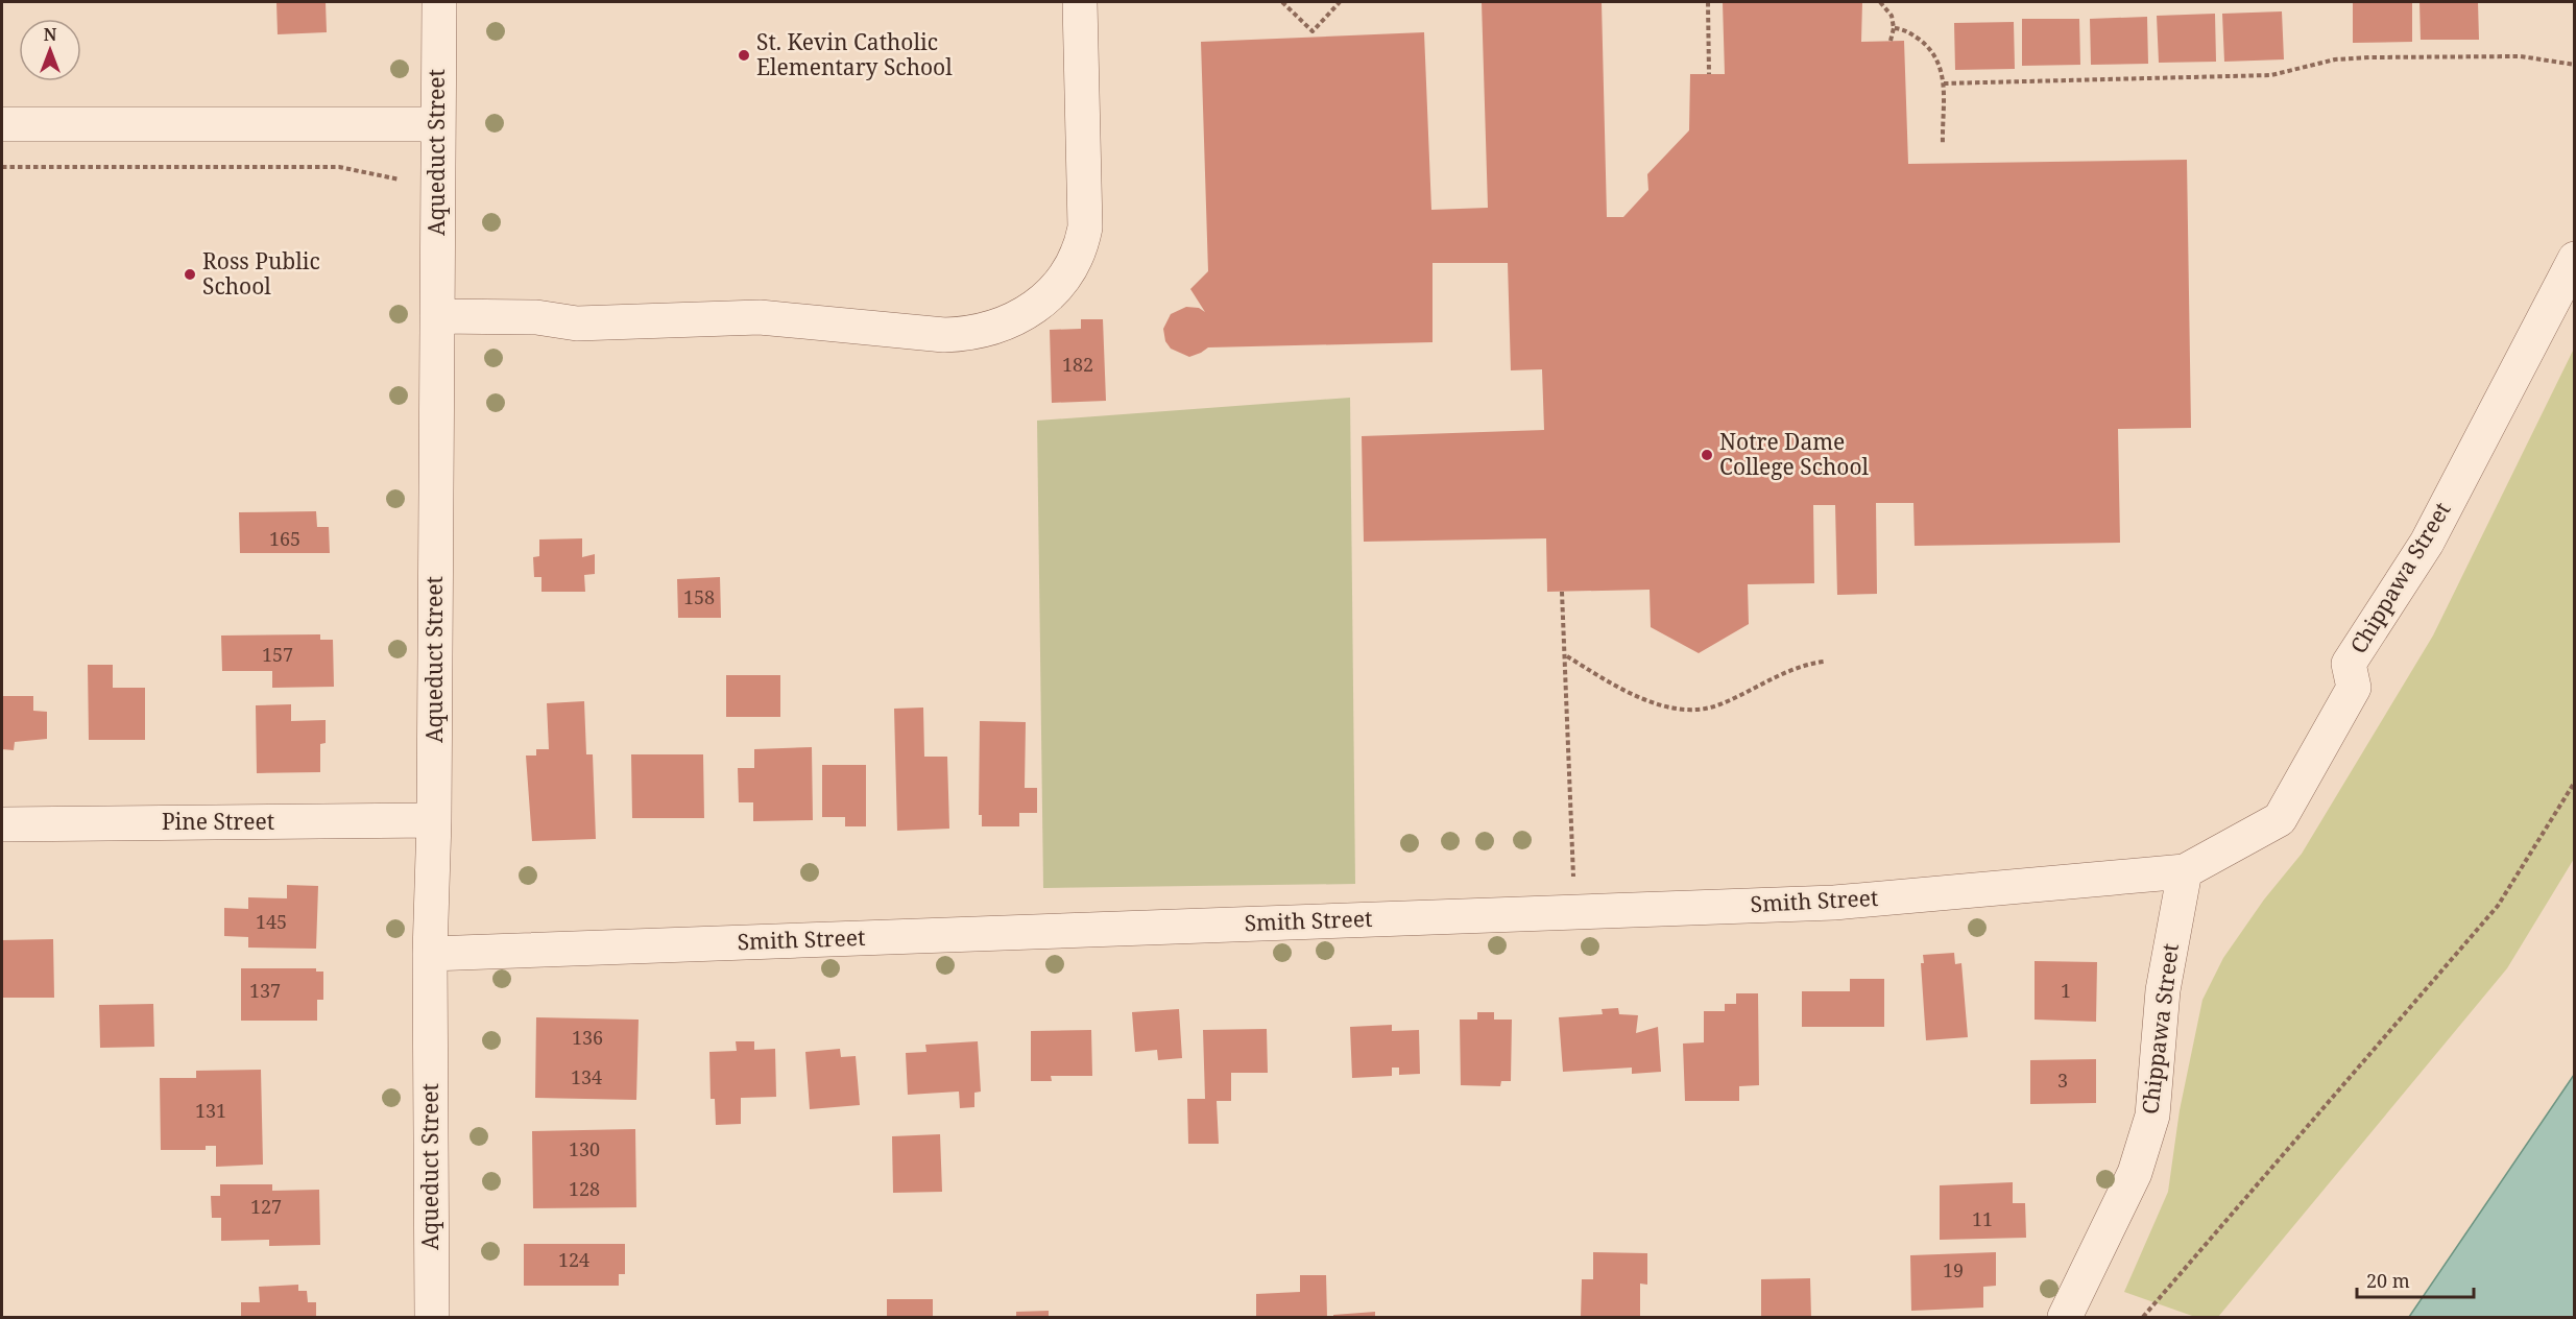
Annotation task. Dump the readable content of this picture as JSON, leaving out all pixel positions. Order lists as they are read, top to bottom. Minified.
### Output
{"streets":{"street":["Aqueduct Street","Chippawa Street","Pine Street","Smith Street"]},"crossings":[["Aqueduct Street","Pine Street"],["Aqueduct Street","Smith Street"],["Chippawa Street","Smith Street"]],"places":["St. Kevin Catholic Elementary School","Ross Public School","Notre Dame College School"],"house_numbers":["182","165","158","157","145","137","1","136","134","3","131","130","128","127","11","124","19"],"scale_bar":"20 m","north":"top"}
